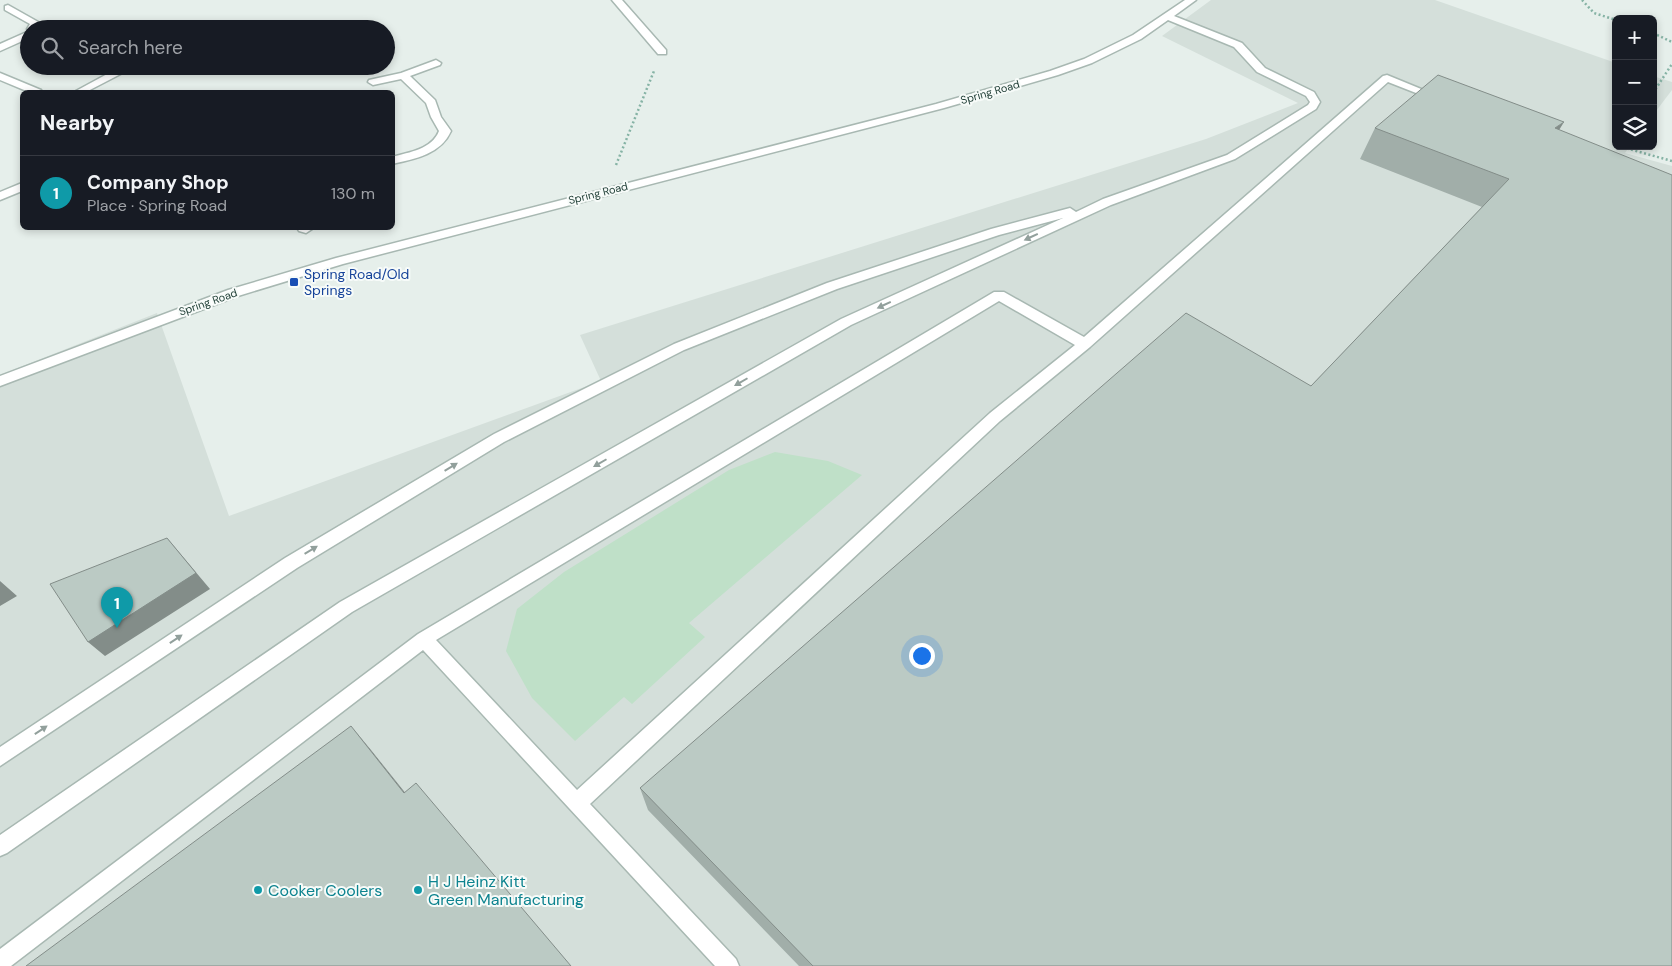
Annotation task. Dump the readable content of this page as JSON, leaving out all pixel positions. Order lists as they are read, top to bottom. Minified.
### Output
{"streets":{"street":["Spring Road"]},"places":{"transit":["Spring Road/Old Springs"],"other":["Cooker Coolers","H J Heinz Kitt Green Manufacturing"]},"page":{"map_buttons":["+","−"],"search":"Search here","heading":"Nearby","list":[{"mark":"1","name":"Company Shop","note":"Place · Spring Road","value":"130 m"}],"pins":"1"}}
